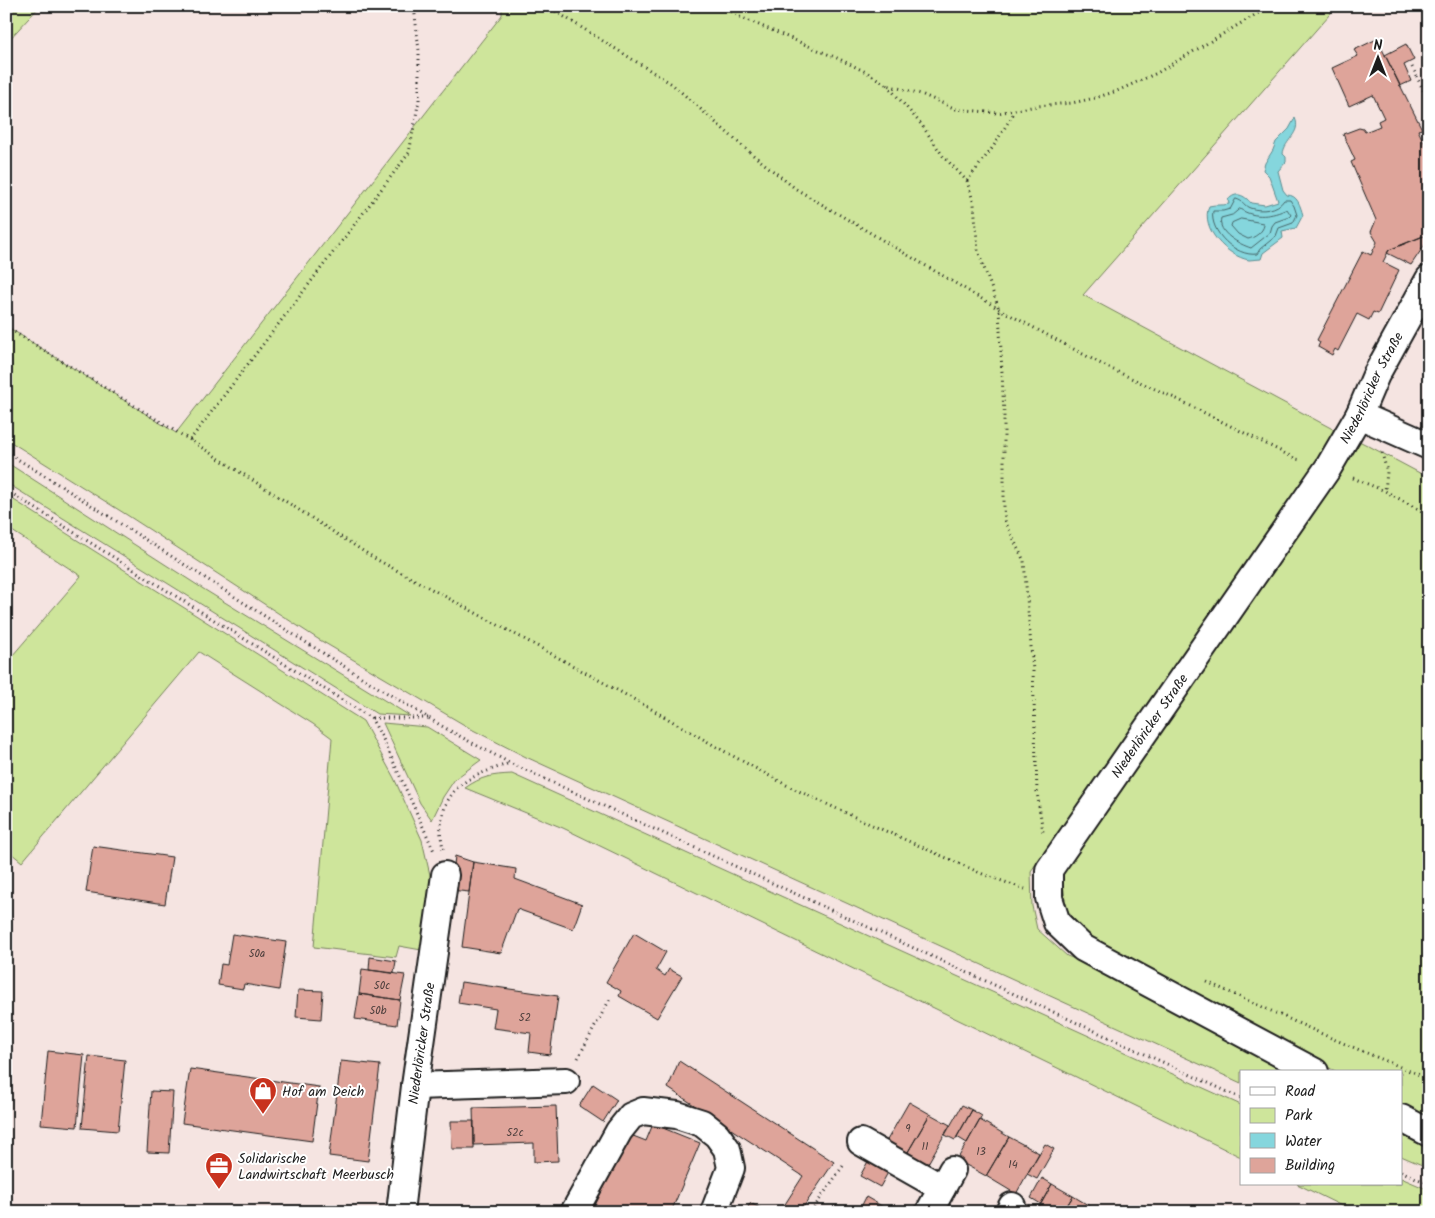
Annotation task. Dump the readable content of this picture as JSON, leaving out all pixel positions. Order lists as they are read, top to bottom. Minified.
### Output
{"streets":{"street":["Niederlöricker Straße"]},"places":{"shop":["Hof am Deich"],"office":["Solidarische Landwirtschaft Meerbusch"]},"house_numbers":["50a","50c","50b","52","9","52c","11","13","14"],"legend":["Road","Park","Water","Building"],"north":"top"}
